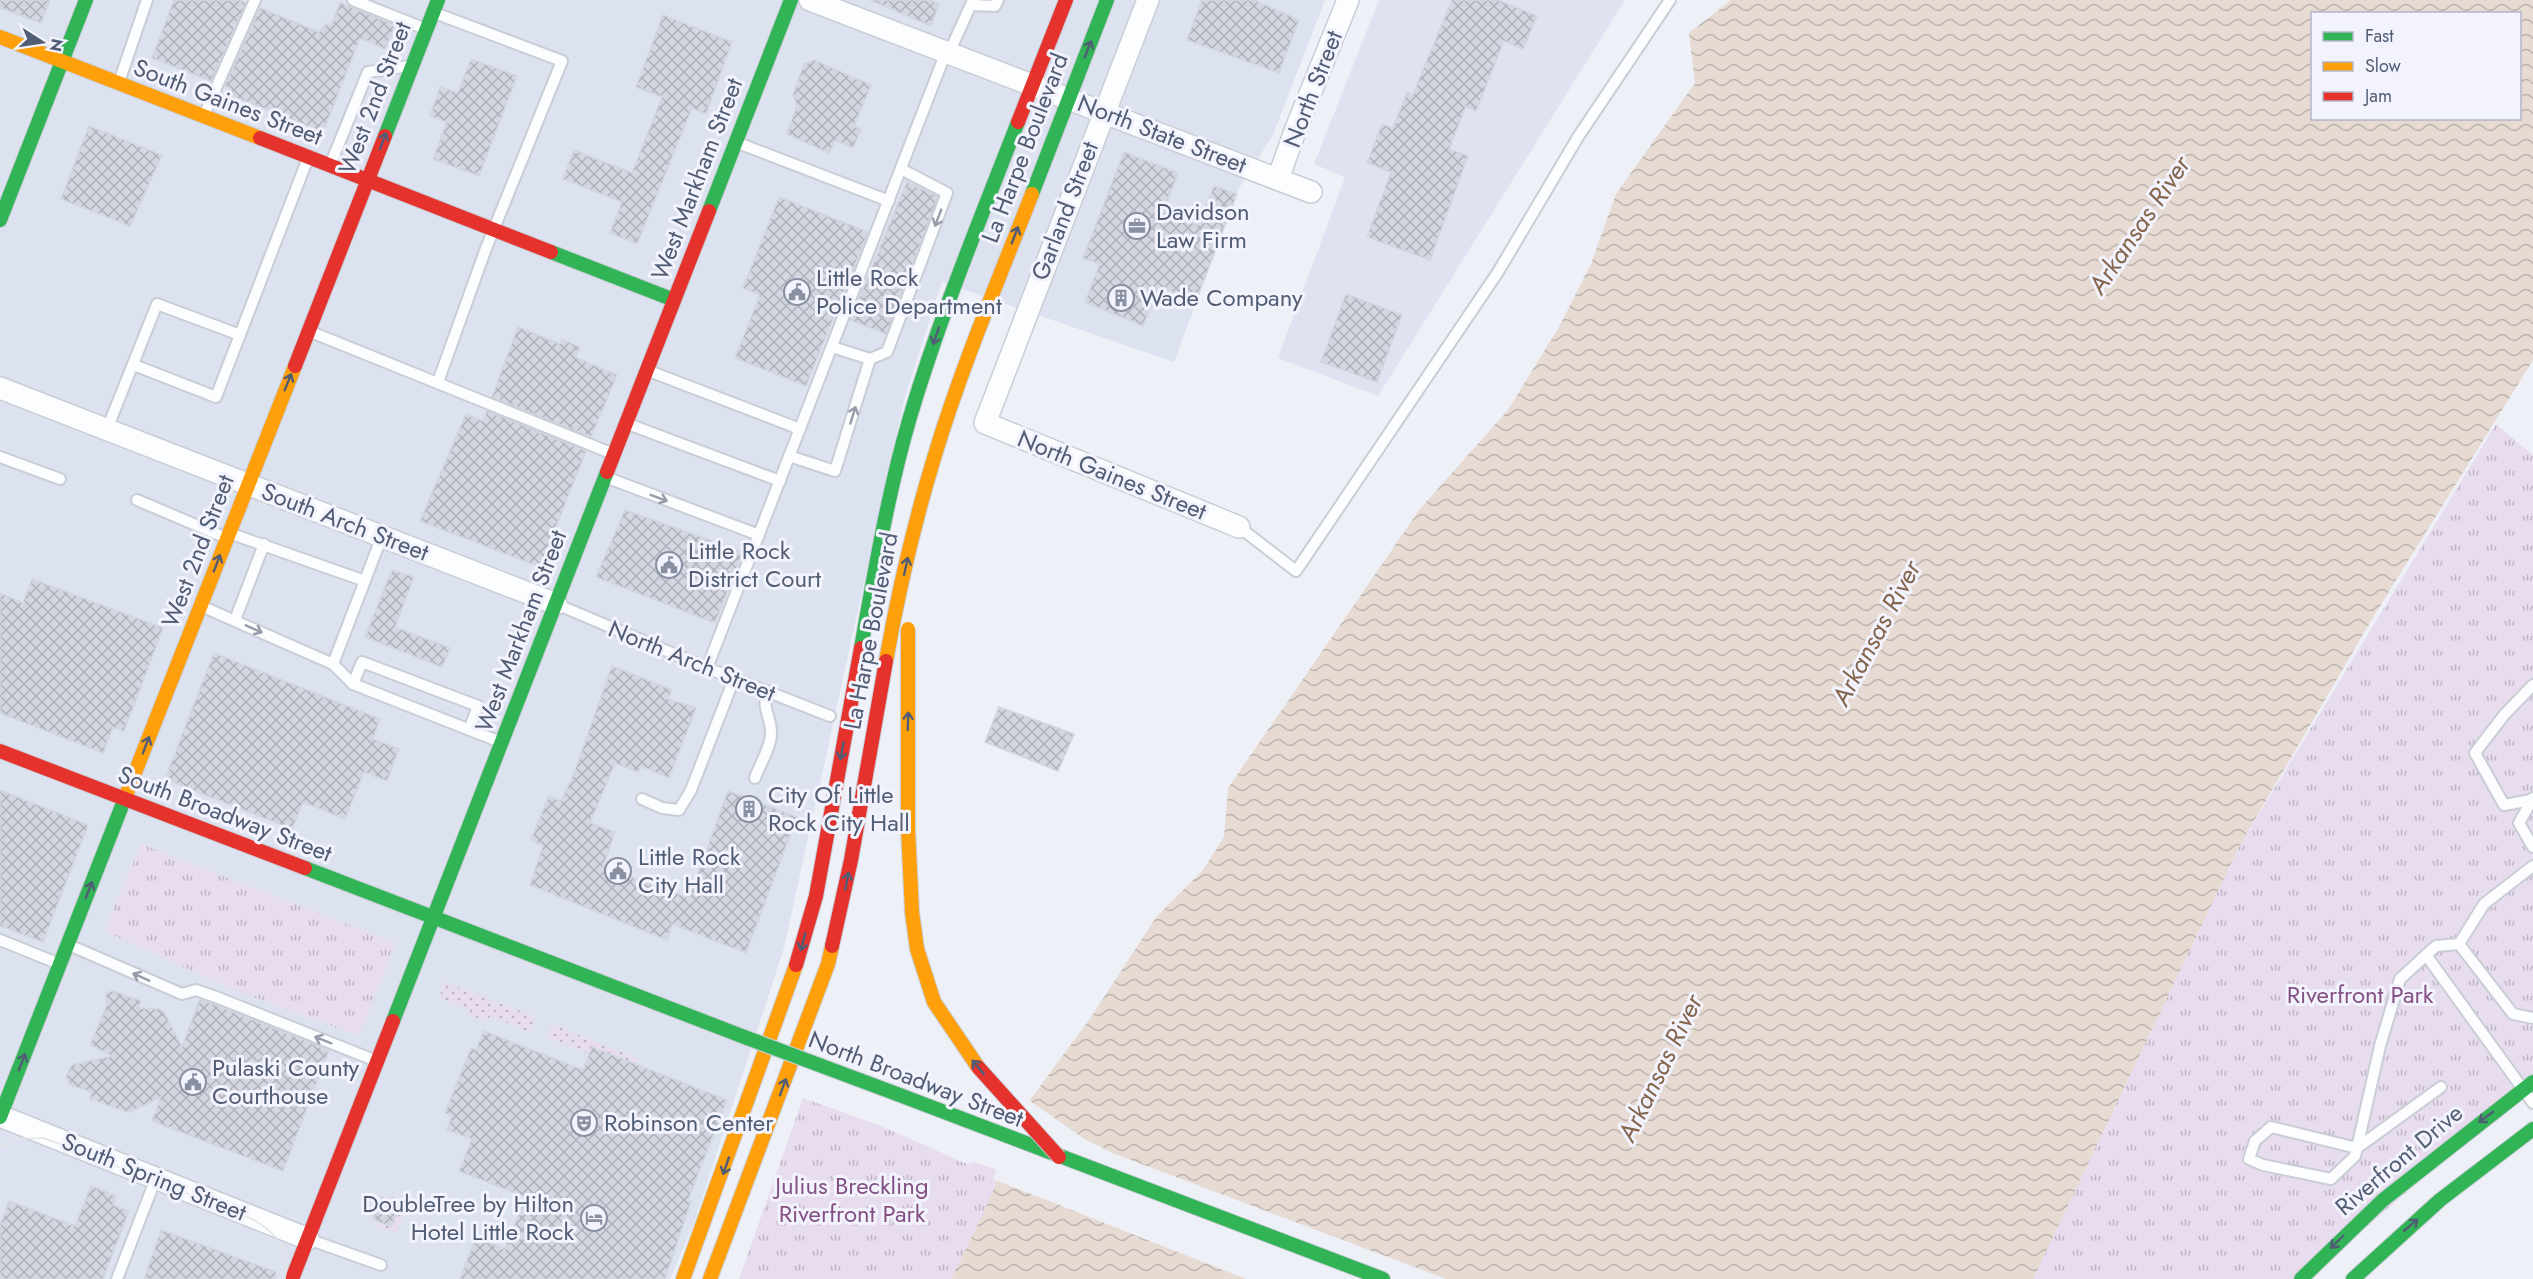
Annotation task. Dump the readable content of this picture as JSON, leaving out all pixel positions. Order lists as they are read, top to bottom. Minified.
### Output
{"streets":{"main road":["West 2nd Street","South Gaines Street","La Harpe Boulevard","West Markham Street","South Broadway Street","North Broadway Street","Riverfront Drive"],"street":["North Street","North State Street","Garland Street","North Gaines Street","South Arch Street","South Spring Street"],"lane":["North Arch Street"]},"crossings":[["North Street","North State Street"],["West 2nd Street","South Gaines Street"],["West 2nd Street","South Arch Street"],["West 2nd Street","South Broadway Street"],["West 2nd Street","South Spring Street"],["South Gaines Street","West Markham Street"],["North State Street","La Harpe Boulevard"],["North State Street","Garland Street"],["West Markham Street","South Arch Street"],["West Markham Street","North Arch Street"],["West Markham Street","South Broadway Street"],["West Markham Street","North Broadway Street"],["West Markham Street","South Spring Street"],["Garland Street","North Gaines Street"],["South Arch Street","North Arch Street"],["South Broadway Street","North Broadway Street"]],"one_way":["West 2nd Street"],"water":["Arkansas River"],"parks":["Riverfront Park","Julius Breckling Riverfront Park"],"places":{"office":["Davidson Law Firm"],"public building":["Little Rock Police Department","Little Rock District Court","Little Rock City Hall","Pulaski County Courthouse"],"building":["Wade Company","City Of Little Rock City Hall"],"theatre":["Robinson Center"],"hotel":["DoubleTree by Hilton Hotel Little Rock"]},"legend":["Fast","Slow","Jam"],"north":"right"}
